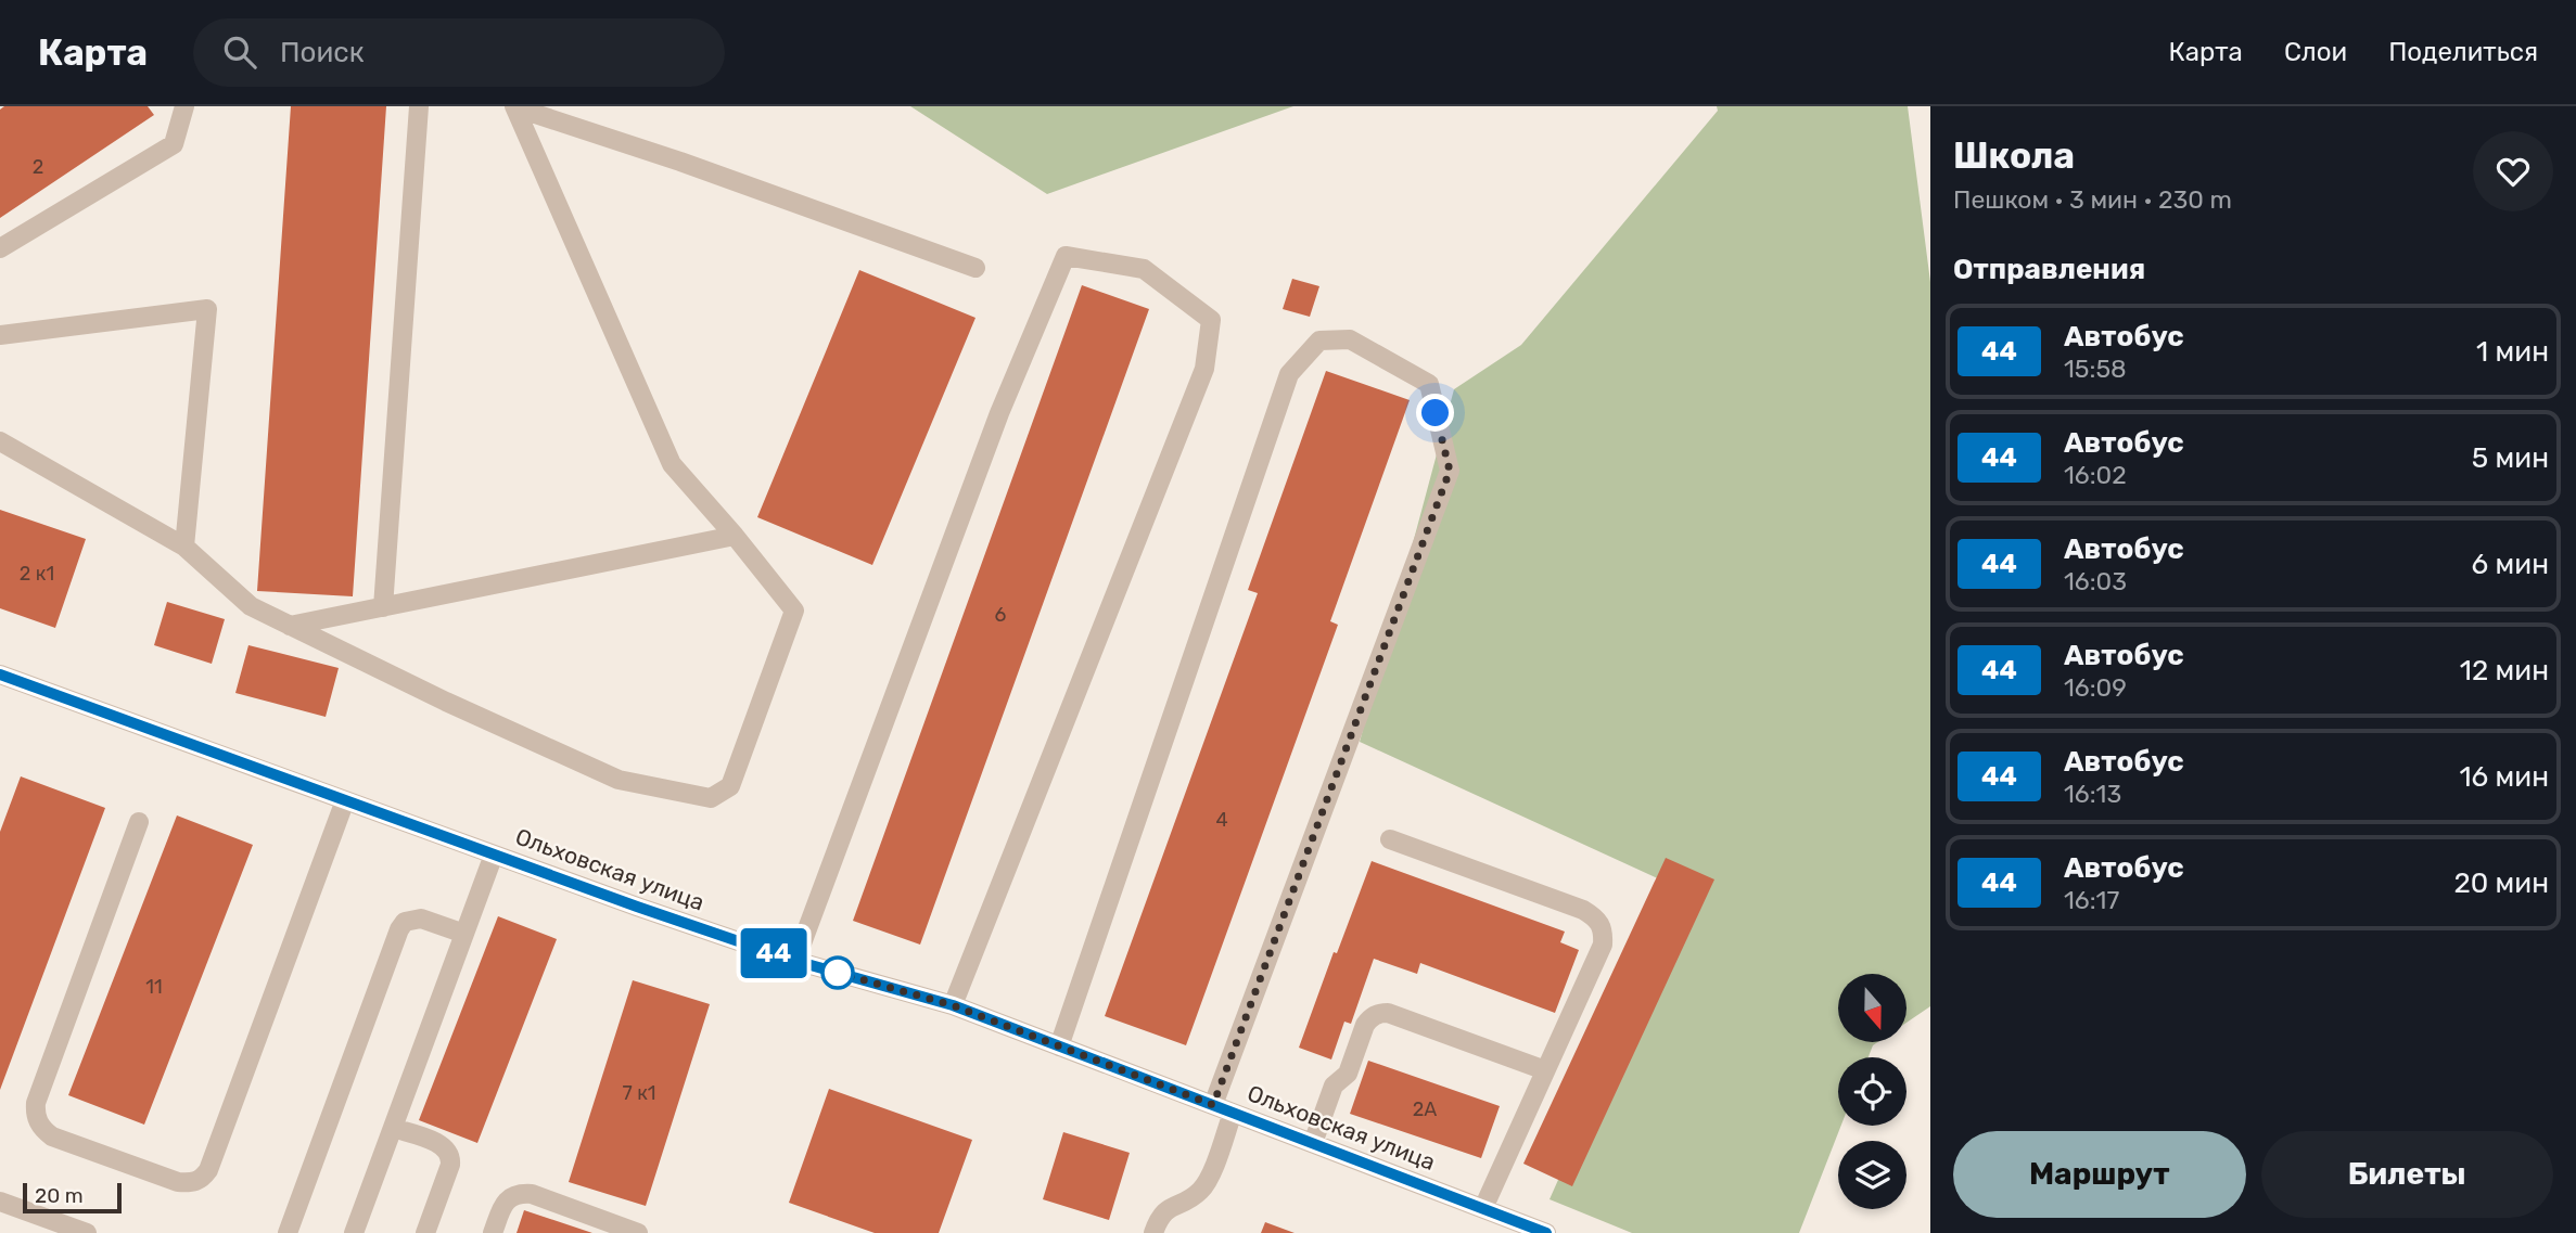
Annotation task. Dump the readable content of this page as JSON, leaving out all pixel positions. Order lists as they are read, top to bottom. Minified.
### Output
{"streets":{"street":["Ольховская улица"]},"lines":["bus line 44"],"house_numbers":["2","2 к1","6","4","11","7 к1","2А"],"scale_bar":"20 m","north":"bottom","page":{"header":"Карта","search":"Поиск","nav":["Карта","Слои","Поделиться"],"on_map":"44","heading":[["Школа","Пешком · 3 мин · 230 m"],"Отправления"],"list":[{"mark":"44","name":"Автобус","note":"15:58","value":"1 мин"},{"mark":"44","name":"Автобус","note":"16:02","value":"5 мин"},{"mark":"44","name":"Автобус","note":"16:03","value":"6 мин"},{"mark":"44","name":"Автобус","note":"16:09","value":"12 мин"},{"mark":"44","name":"Автобус","note":"16:13","value":"16 мин"},{"mark":"44","name":"Автобус","note":"16:17","value":"20 мин"}],"buttons":["Маршрут","Билеты"],"scale":"20 m"}}
